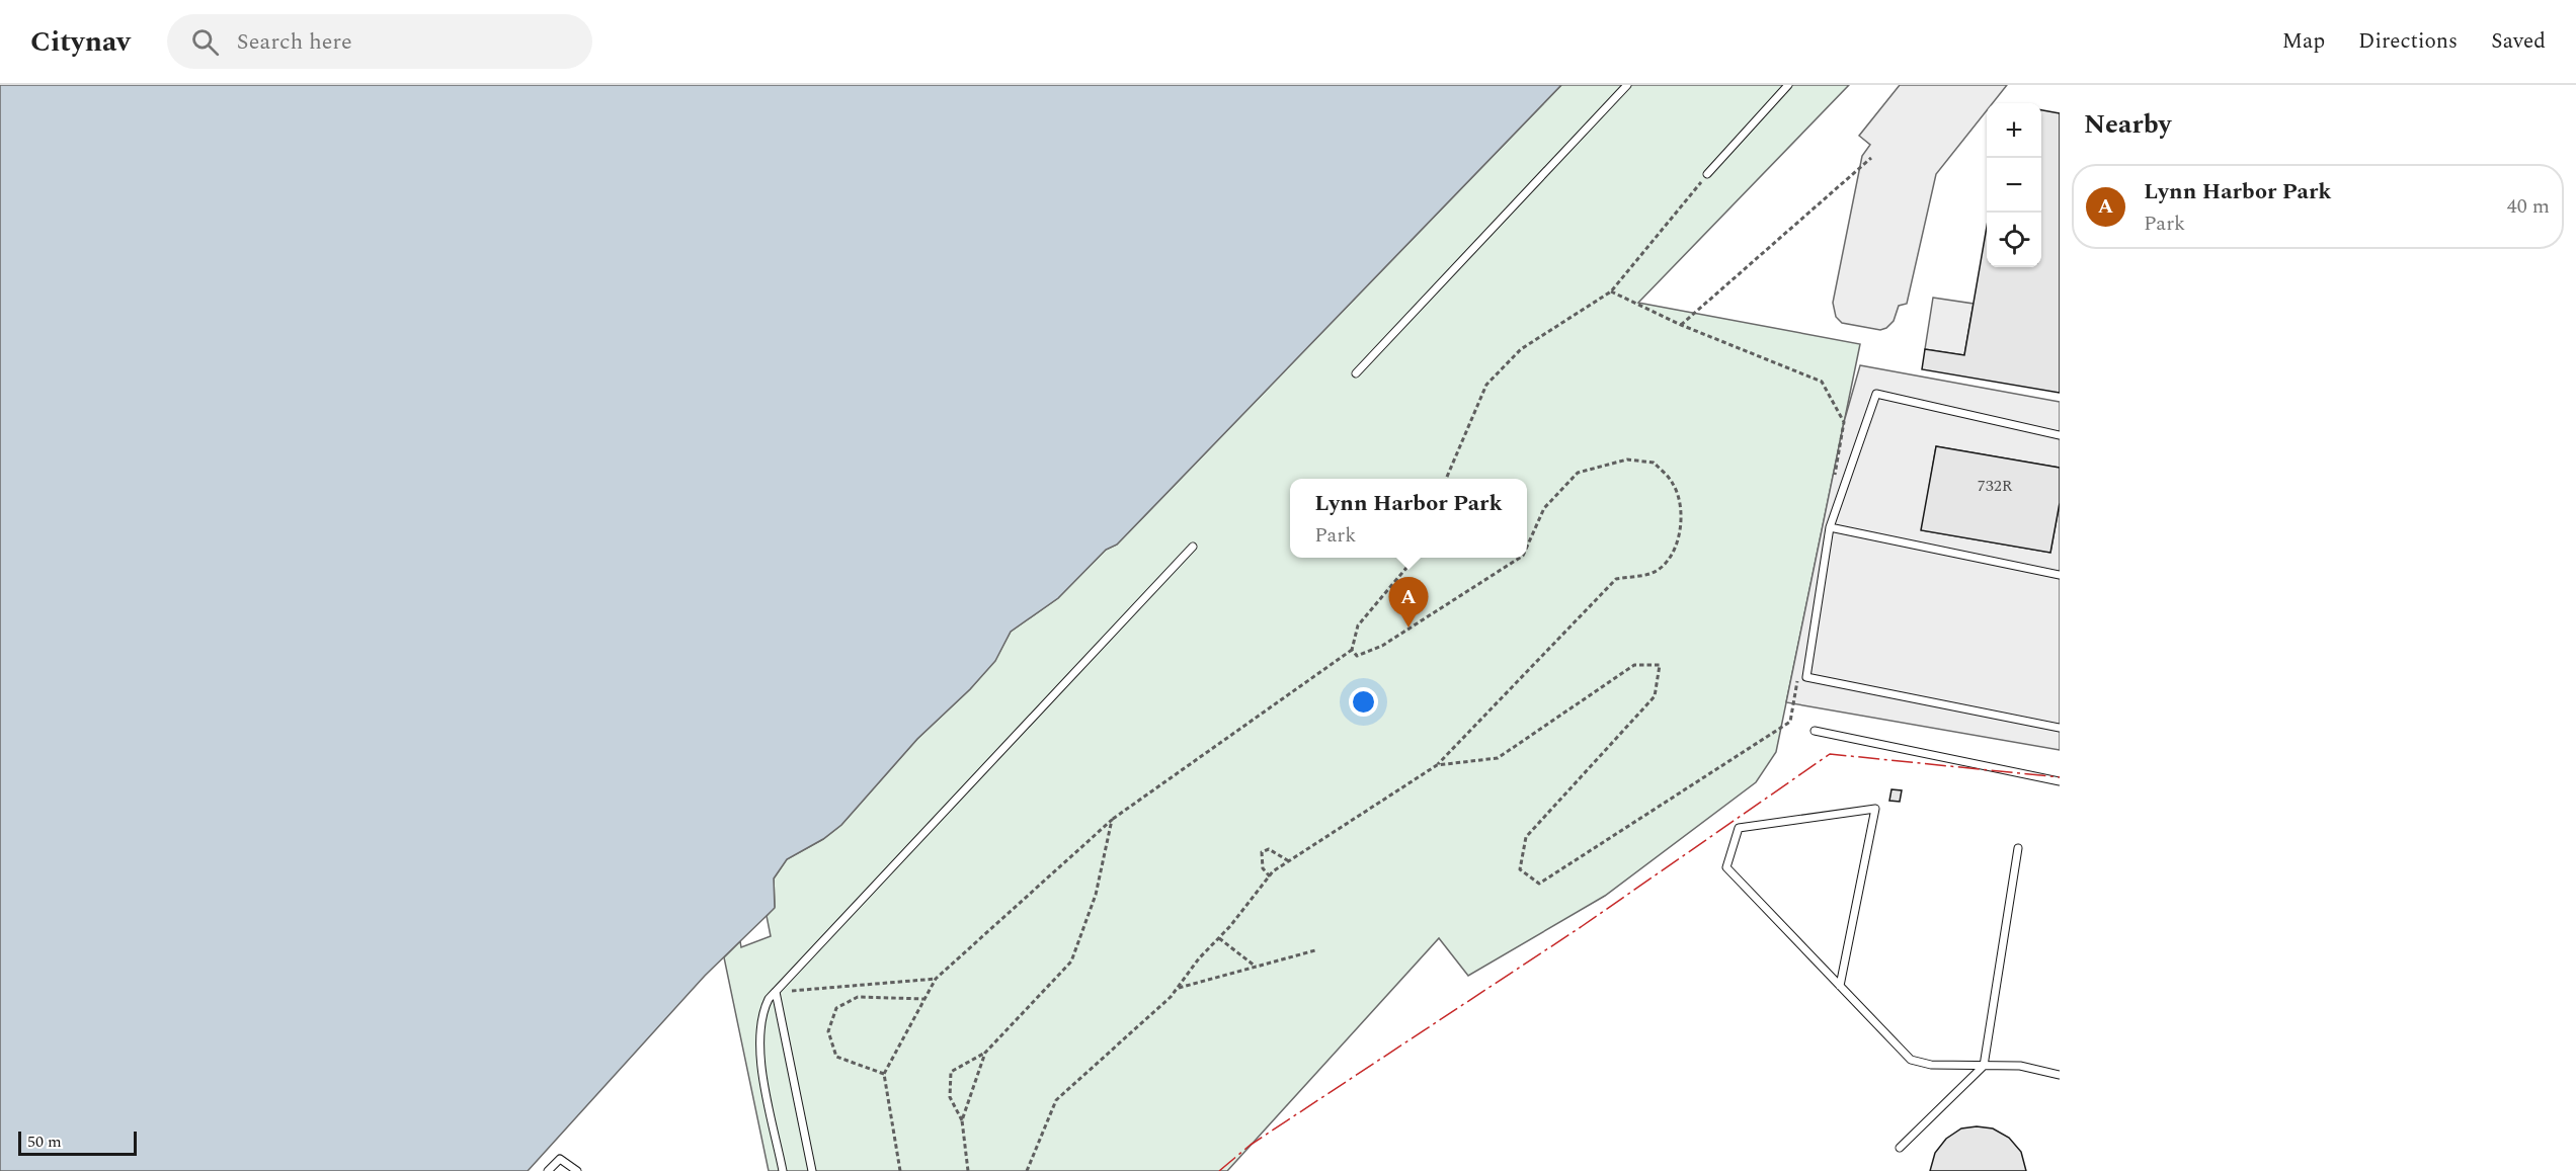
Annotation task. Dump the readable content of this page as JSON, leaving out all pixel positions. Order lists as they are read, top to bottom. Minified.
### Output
{"house_numbers":["732R"],"scale_bar":"50 m","page":{"header":"Citynav","search":"Search here","nav":["Map","Directions","Saved"],"heading":"Nearby","map_buttons":["+","−"],"list":[{"mark":"A","name":"Lynn Harbor Park","note":"Park","value":"40 m"}],"popup":["Lynn Harbor Park","Park"],"pins":"A","scale":"50 m"}}
